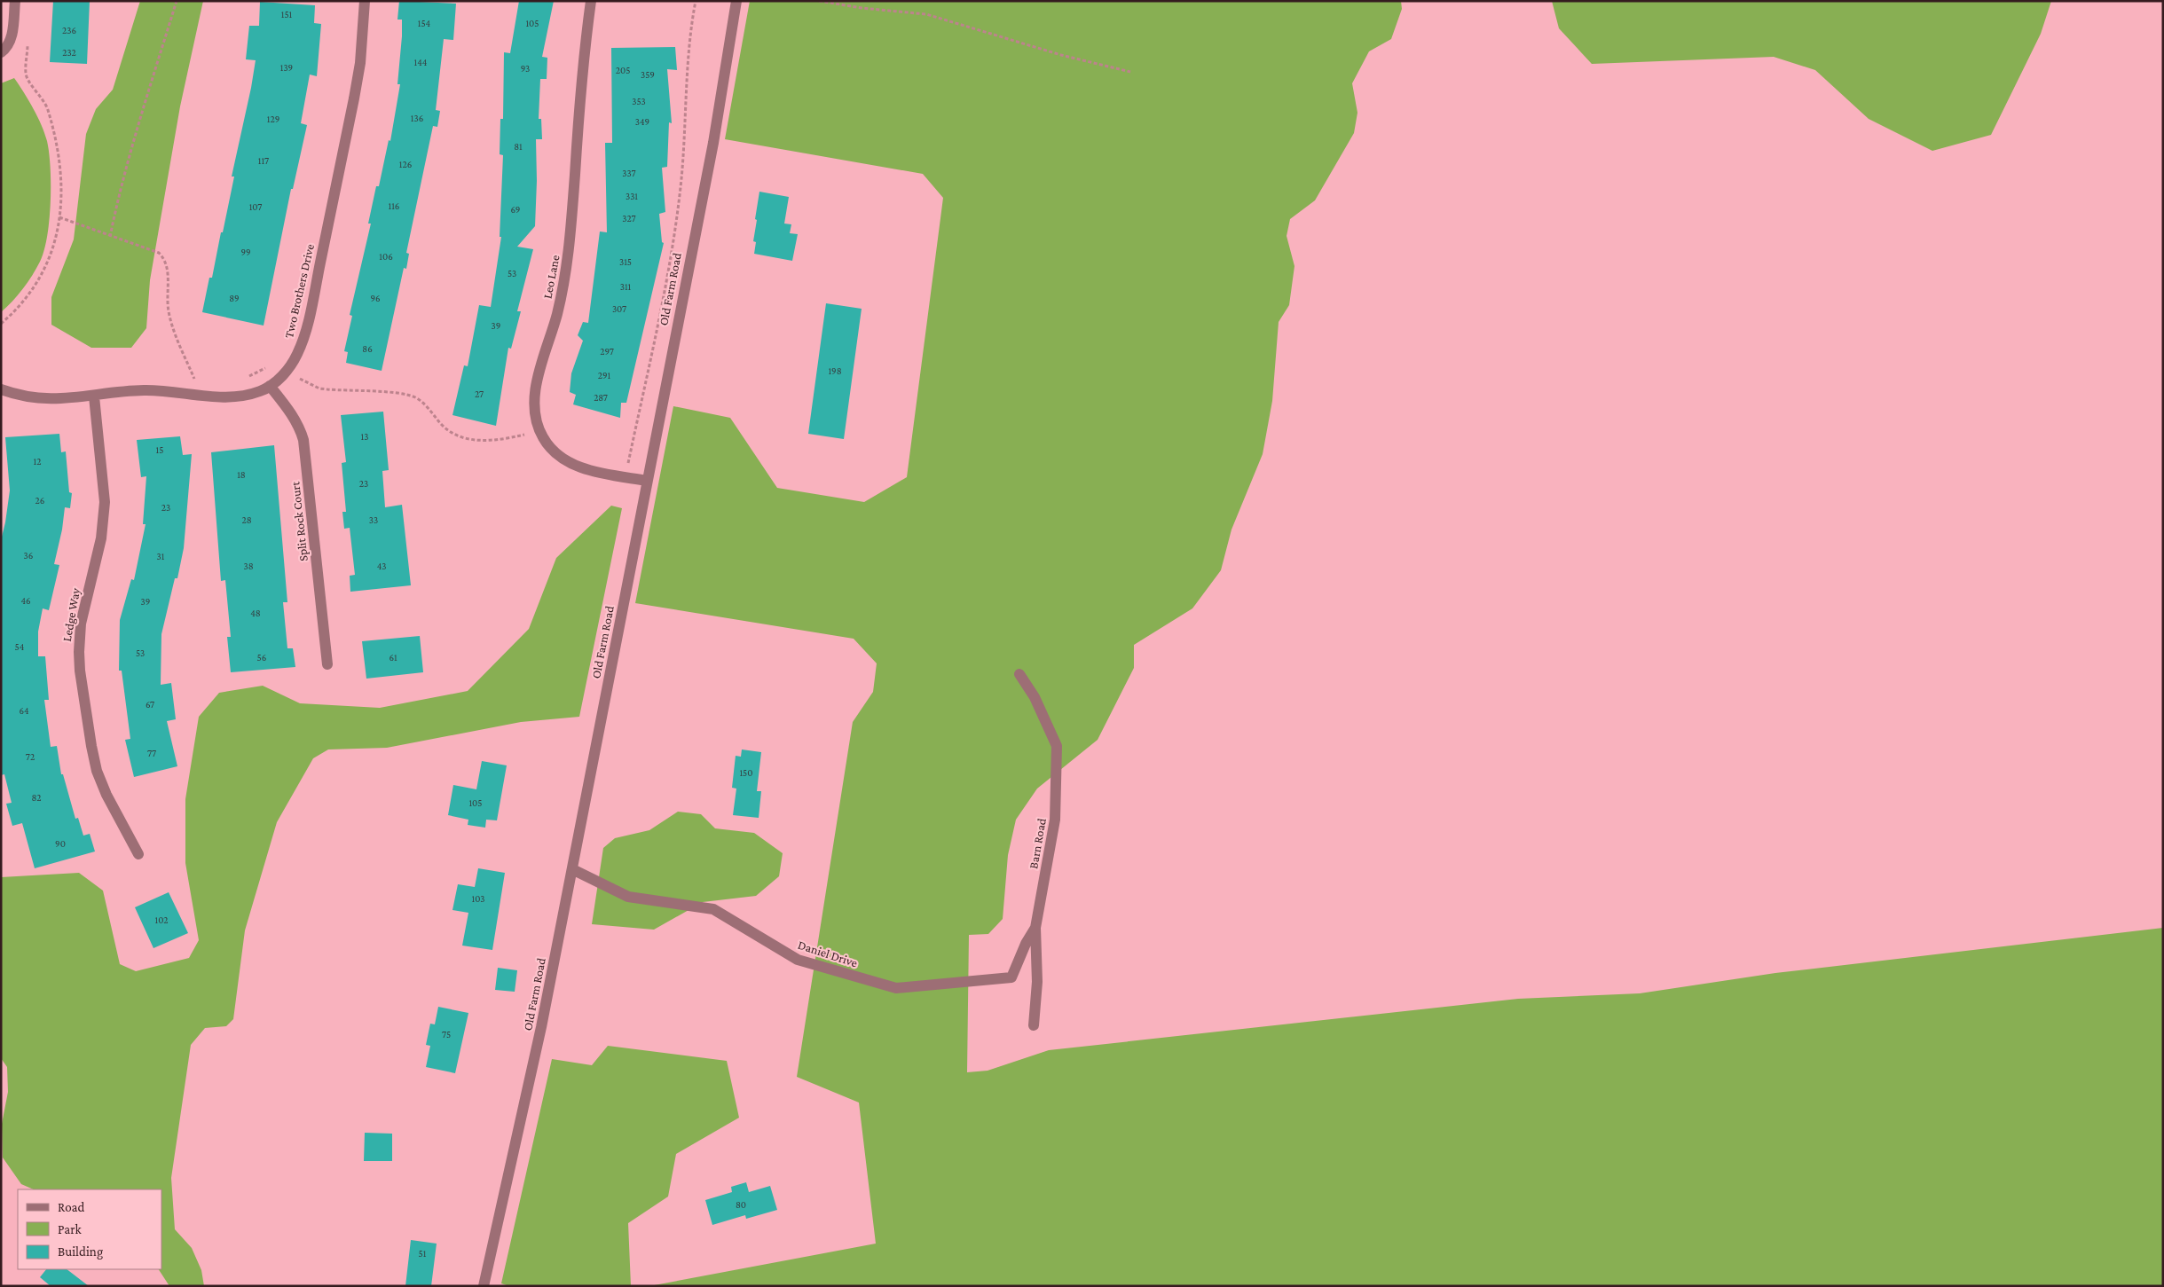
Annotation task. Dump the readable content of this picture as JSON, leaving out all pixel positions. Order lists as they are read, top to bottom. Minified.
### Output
{"streets":{"street":["Leo Lane","Old Farm Road","Two Brothers Drive","Split Rock Court","Ledge Way","Barn Road","Daniel Drive"]},"crossings":[["Leo Lane","Old Farm Road"],["Old Farm Road","Daniel Drive"],["Two Brothers Drive","Split Rock Court"],["Two Brothers Drive","Ledge Way"],["Barn Road","Daniel Drive"]],"house_numbers":["151","154","105","236","232","144","139","93","205","359","353","136","129","349","81","117","126","337","331","116","107","69","327","99","106","315","53","311","89","96","307","39","86","297","198","291","27","287","13","15","12","18","23","26","23","28","33","36","31","38","43","46","39","48","54","53","56","61","67","64","77","72","150","82","105","90","103","102","75","80","51"],"legend":["Road","Park","Building"]}
